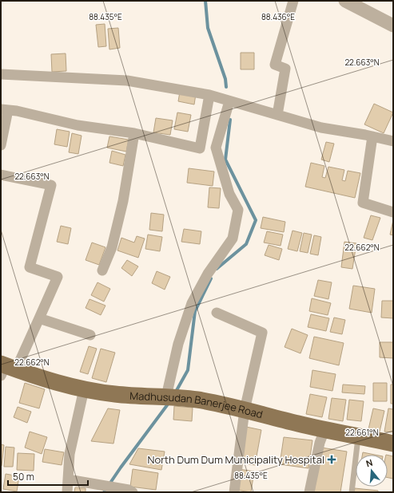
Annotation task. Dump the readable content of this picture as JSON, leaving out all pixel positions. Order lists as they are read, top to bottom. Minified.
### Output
{"streets":{"main road":["Madhusudan Banerjee Road"]},"places":{"health":["North Dum Dum Municipality Hospital"]},"scale_bar":"50 m","north":"top","coordinates":["88.435°E","88.436°E","22.663°N","22.662°N","22.661°N"]}
